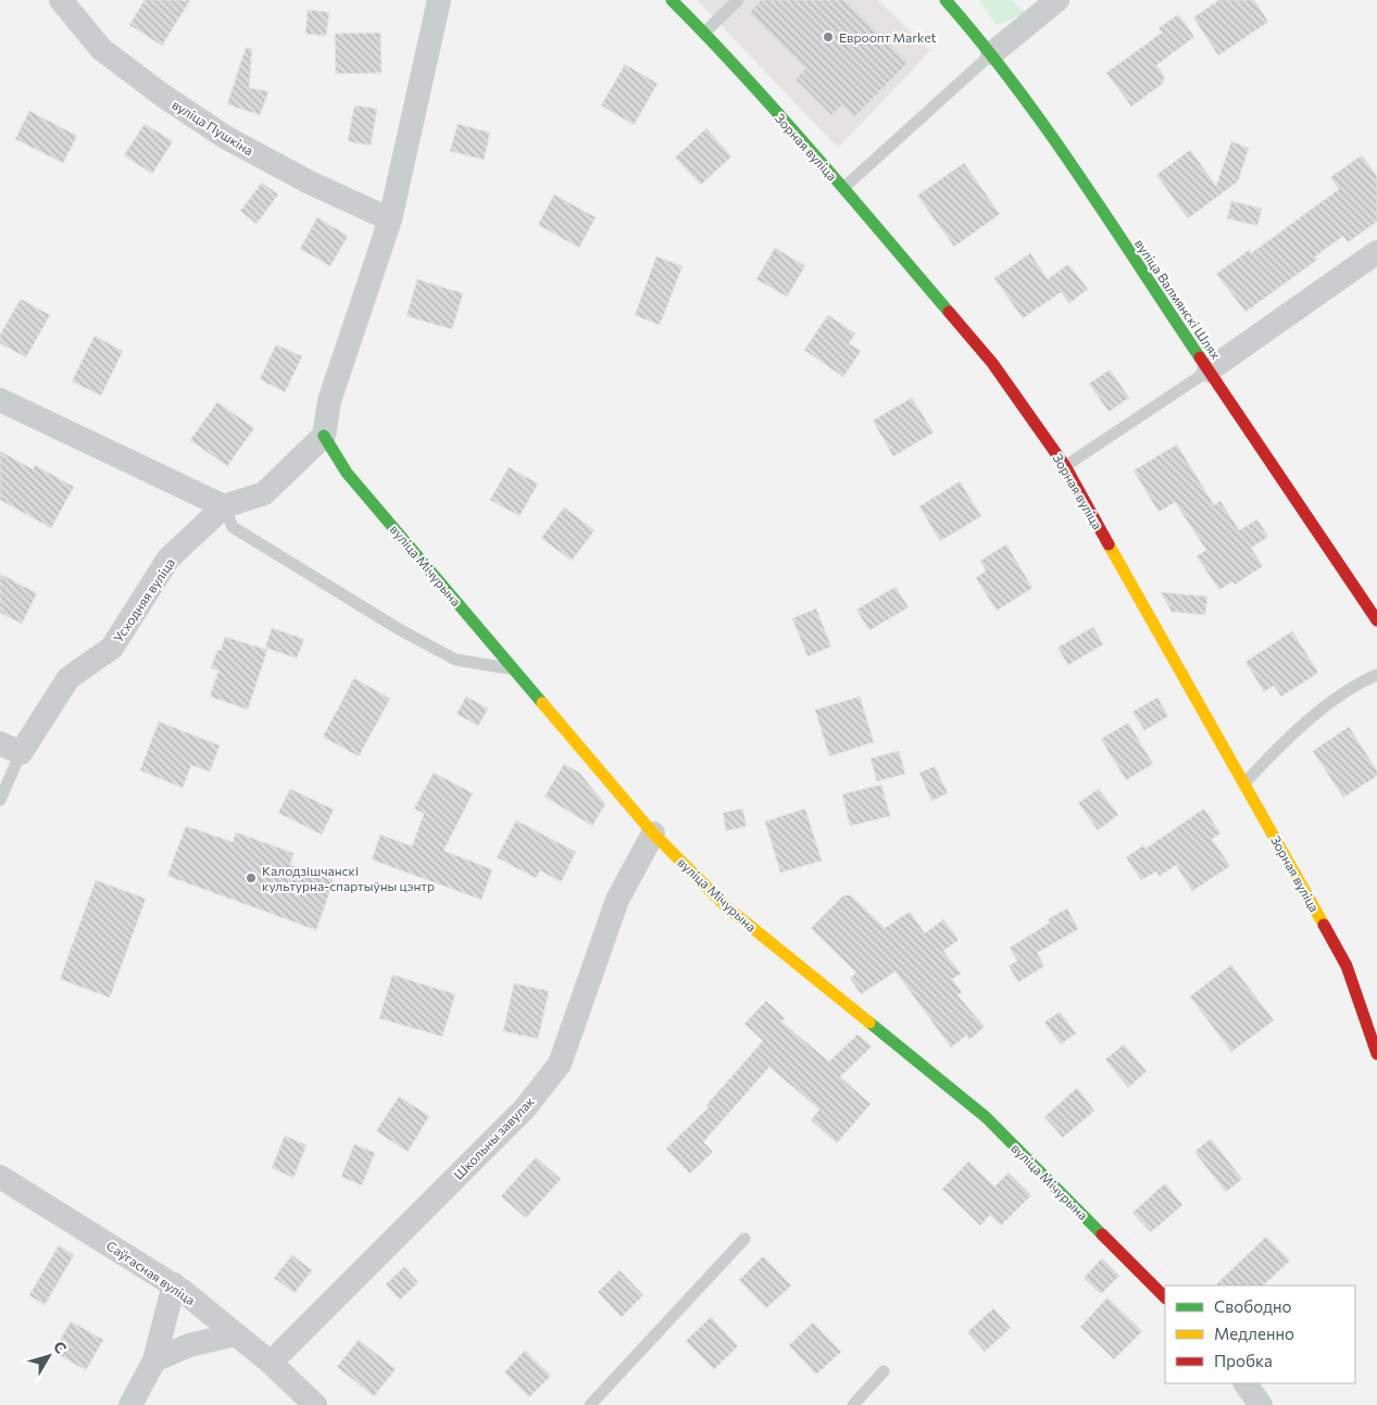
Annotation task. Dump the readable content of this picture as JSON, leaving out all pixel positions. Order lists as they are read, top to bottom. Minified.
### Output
{"streets":{"street":["вуліца Пушкіна","Зорная вуліца","вуліца Валмянскі Шлях","вуліца Мічурына","Усходняя вуліца","Школьны завулак","Саўгасная вуліца"]},"crossings":[["вуліца Мічурына","Школьны завулак"],["Школьны завулак","Саўгасная вуліца"]],"places":["Евроопт Market","Калодзішчанскі культурна-спартыўны цэнтр"],"legend":["Свободно","Медленно","Пробка"],"north":"top right"}
